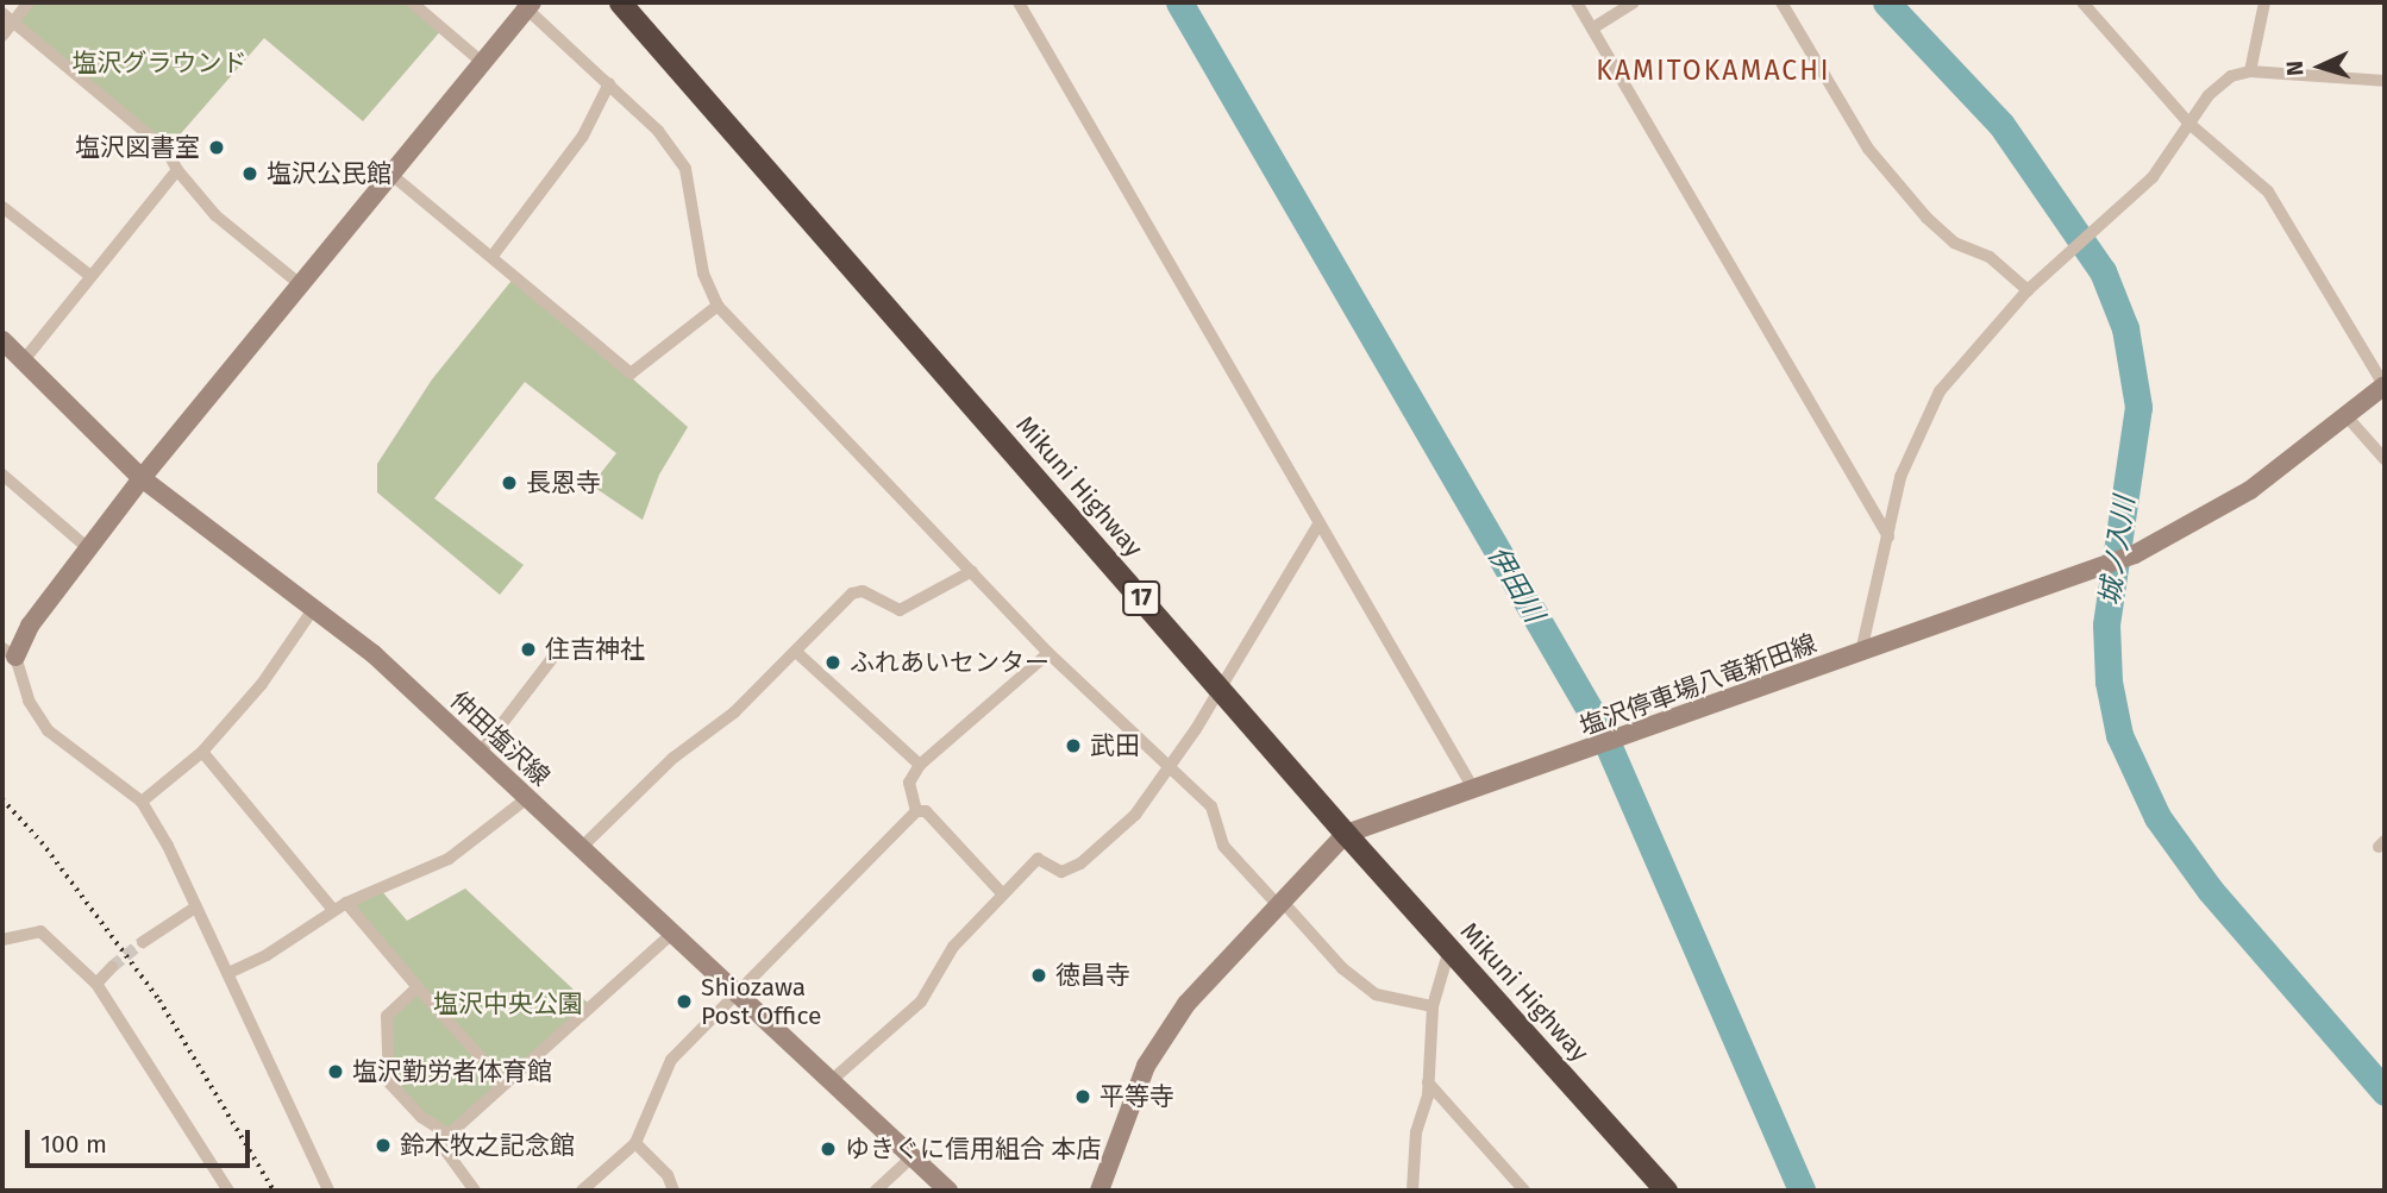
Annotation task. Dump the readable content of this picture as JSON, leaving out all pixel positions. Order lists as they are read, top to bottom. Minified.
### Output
{"streets":{"highway":["Mikuni Highway","17"],"main road":["塩沢停車場八竜新田線","仲田塩沢線"]},"crossings":[["Mikuni Highway","塩沢停車場八竜新田線"]],"districts":["KAMITOKAMACHI"],"water":["城ノ入川","伊田川"],"parks":["塩沢グラウンド","塩沢中央公園"],"places":["塩沢図書室","塩沢公民館","長恩寺","住吉神社","ふれあいセンター","武田","徳昌寺","Shiozawa Post Office","塩沢勤労者体育館","平等寺","鈴木牧之記念館","ゆきぐに信用組合 本店"],"scale_bar":"100 m","north":"left"}
